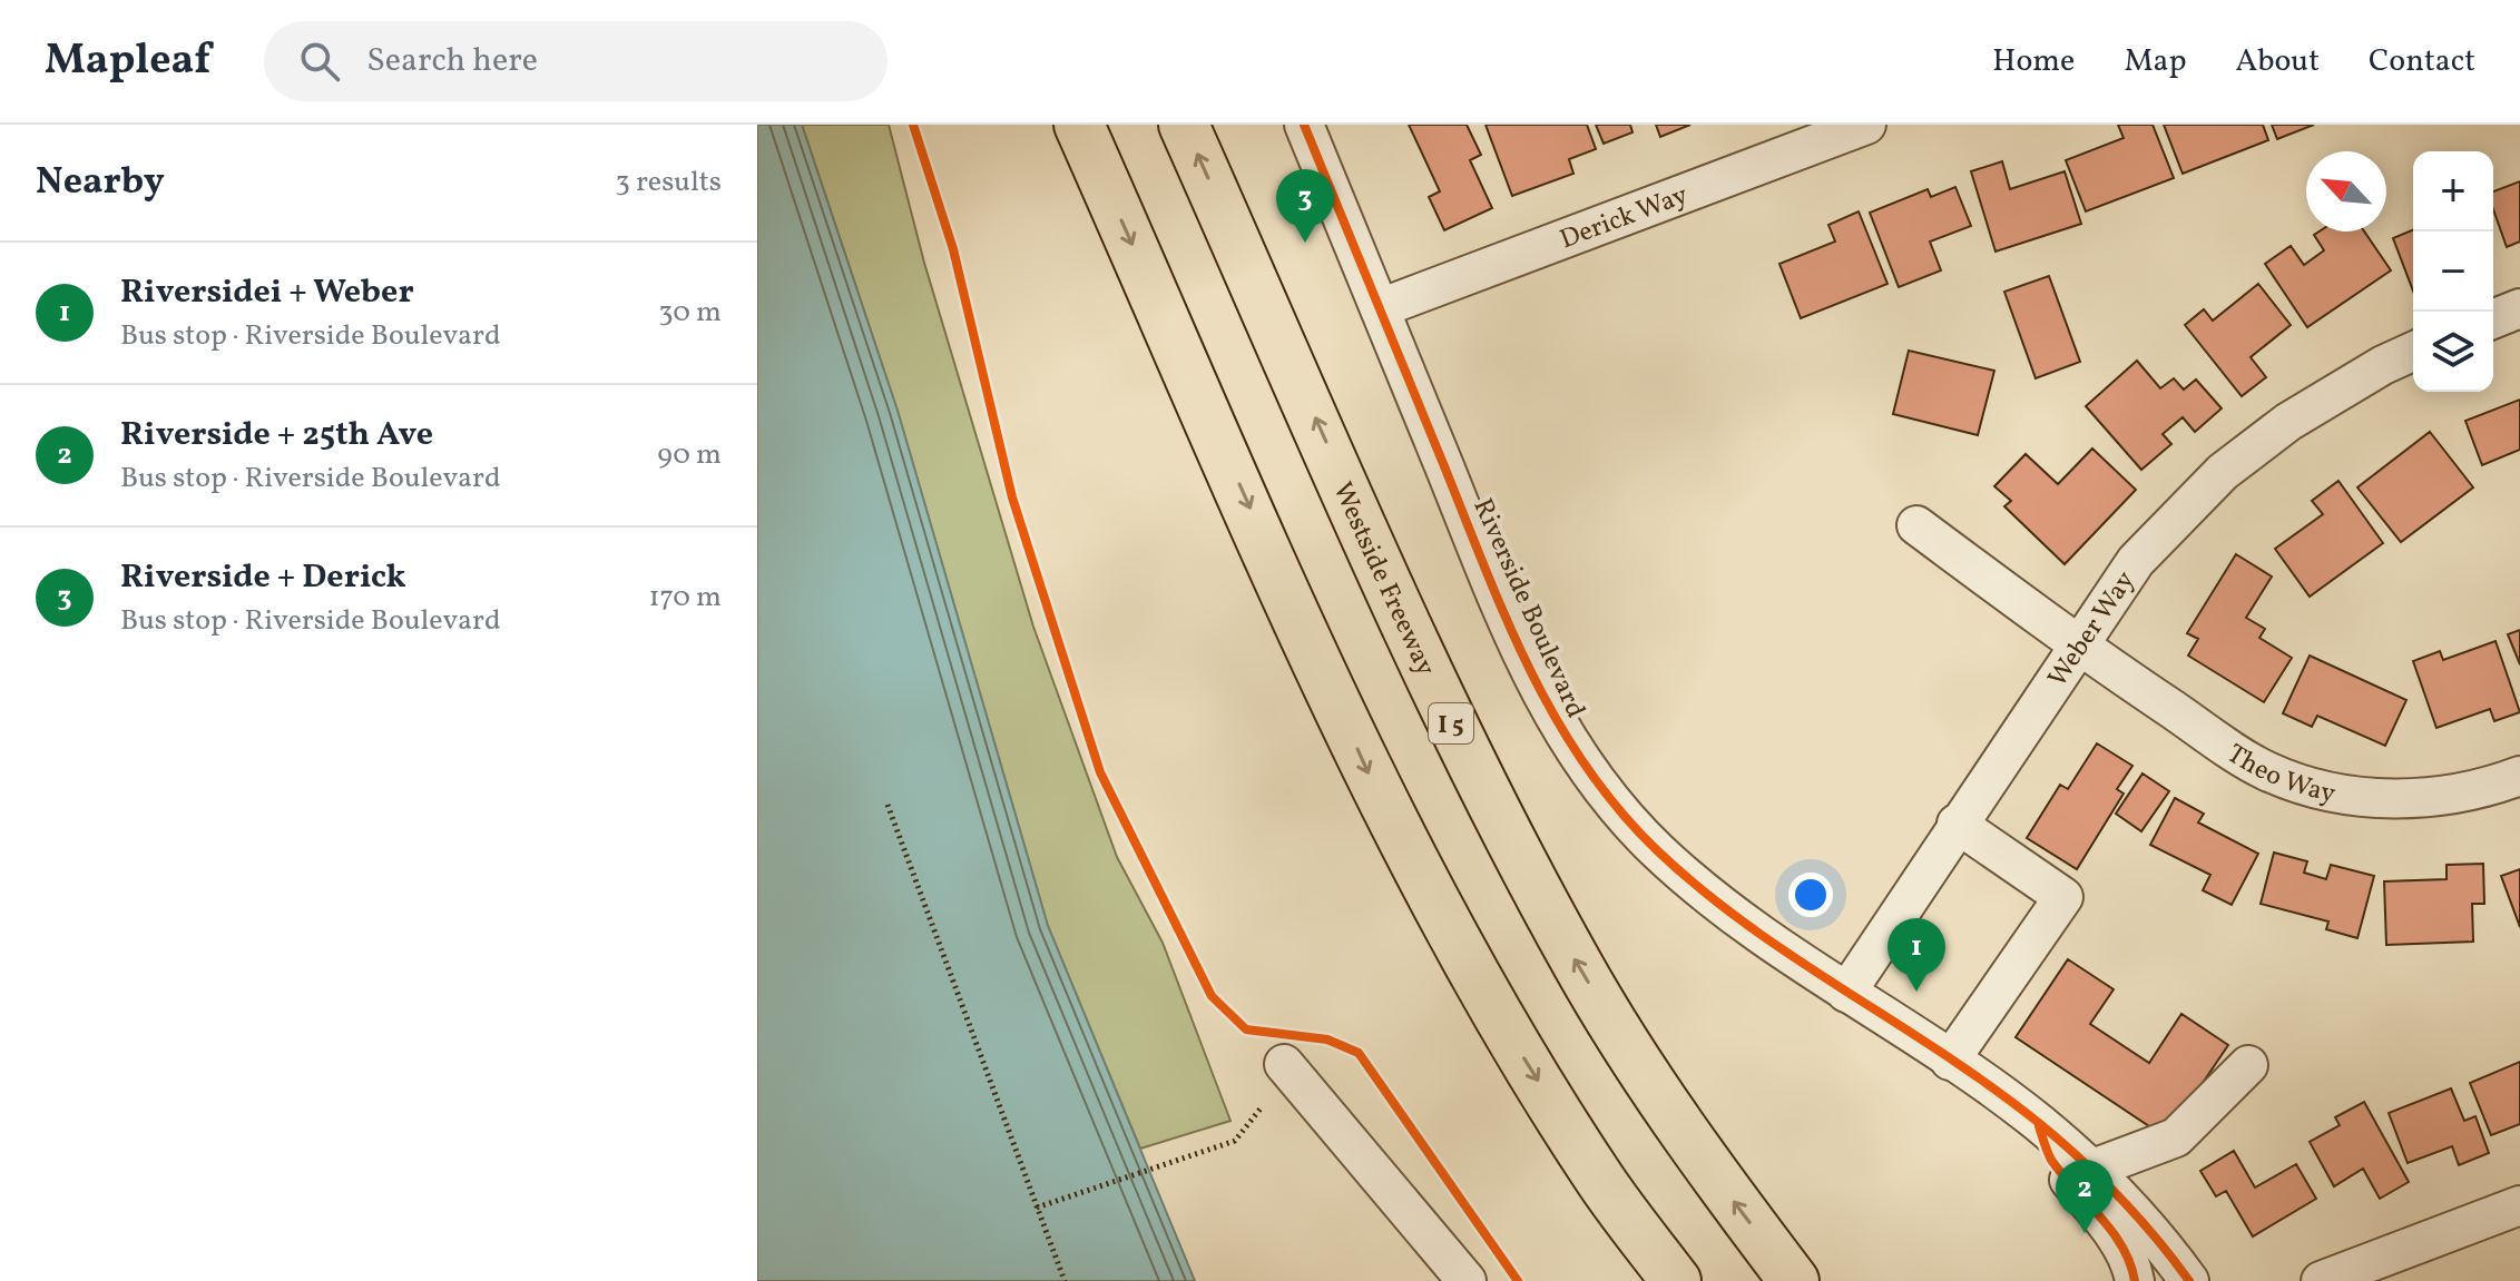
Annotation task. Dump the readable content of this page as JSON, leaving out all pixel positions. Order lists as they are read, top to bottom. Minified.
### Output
{"streets":{"highway":["Westside Freeway","I 5"],"street":["Derick Way","Riverside Boulevard","Weber Way","Theo Way"]},"crossings":[["Derick Way","Riverside Boulevard"],["Riverside Boulevard","Weber Way"],["Weber Way","Theo Way"]],"north":"top left","page":{"header":"Mapleaf","search":"Search here","nav":["Home","Map","About","Contact"],"heading":["Nearby","3 results"],"map_buttons":["+","−"],"pins":["3","1","2"],"list":[{"mark":"1","name":"Riversidei + Weber","note":"Bus stop · Riverside Boulevard","value":"30 m"},{"mark":"2","name":"Riverside + 25th Ave","note":"Bus stop · Riverside Boulevard","value":"90 m"},{"mark":"3","name":"Riverside + Derick","note":"Bus stop · Riverside Boulevard","value":"170 m"}]}}
